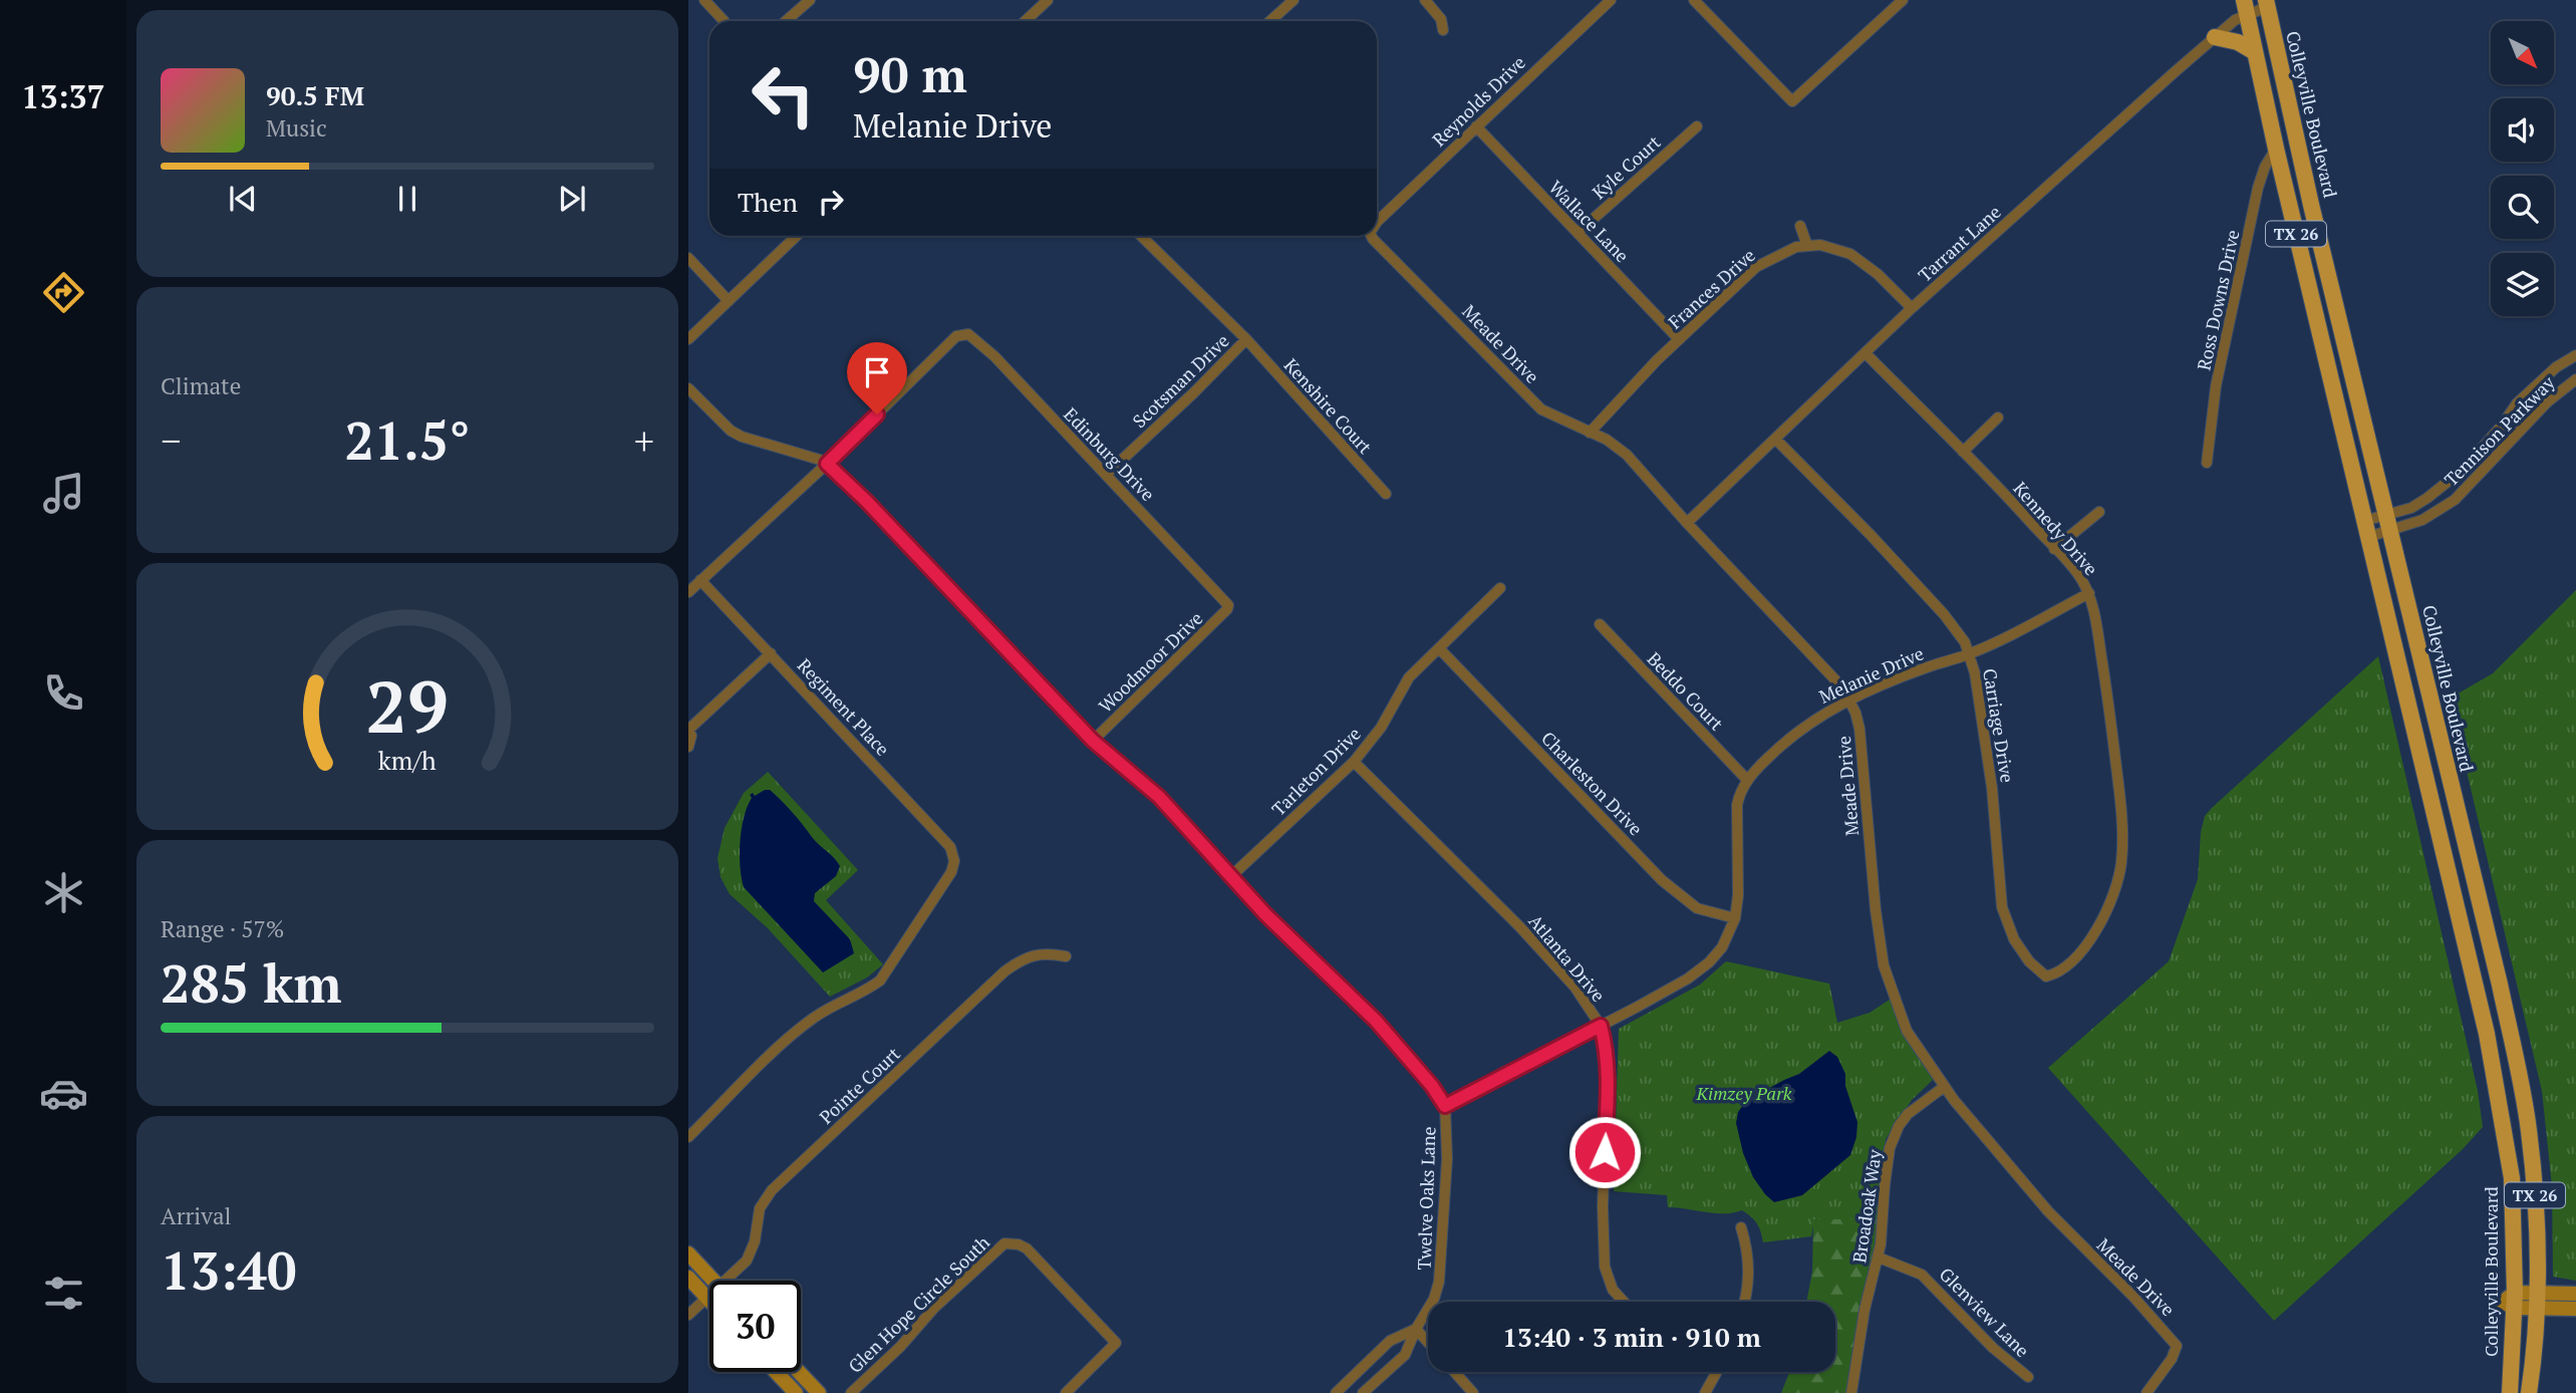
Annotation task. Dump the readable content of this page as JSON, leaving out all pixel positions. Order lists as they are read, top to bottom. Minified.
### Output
{"streets":{"main road":["Colleyville Boulevard","TX 26"],"street":["Reynolds Drive","Kyle Court","Wallace Lane","Tarrant Lane","Frances Drive","Ross Downs Drive","Meade Drive","Scotsman Drive","Kenshire Court","Tennison Parkway","Edinburg Drive","Kennedy Drive","Woodmoor Drive","Melanie Drive","Beddo Court","Regiment Place","Carriage Drive","Tarleton Drive","Charleston Drive","Atlanta Drive","Pointe Court","Twelve Oaks Lane","Broadoak Way","Glen Hope Circle South","Glenview Lane"]},"crossings":[["Reynolds Drive","Wallace Lane"],["Colleyville Boulevard","Tarrant Lane"],["Colleyville Boulevard","Ross Downs Drive"],["Colleyville Boulevard","Tennison Parkway"],["Kyle Court","Wallace Lane"],["Wallace Lane","Frances Drive"],["Tarrant Lane","Frances Drive"],["Tarrant Lane","Meade Drive"],["Tarrant Lane","Kennedy Drive"],["Tarrant Lane","Carriage Drive"],["Frances Drive","Meade Drive"],["Meade Drive","Melanie Drive"],["Meade Drive","Broadoak Way"],["Scotsman Drive","Kenshire Court"],["Scotsman Drive","Edinburg Drive"],["Edinburg Drive","Woodmoor Drive"],["Kennedy Drive","Melanie Drive"],["Kennedy Drive","Carriage Drive"],["Melanie Drive","Beddo Court"],["Melanie Drive","Carriage Drive"],["Melanie Drive","Charleston Drive"],["Melanie Drive","Atlanta Drive"],["Melanie Drive","Twelve Oaks Lane"],["Tarleton Drive","Charleston Drive"],["Tarleton Drive","Atlanta Drive"],["Broadoak Way","Glenview Lane"]],"parks":["Kimzey Park"],"north":"bottom right","page":{"tabs":"13:37","turn":["90 m","Melanie Drive"],"song":["90.5 FM","Music"],"then":"Then","tile":["Climate",["Range · 57%","285 km"],["Arrival","13:40"]],"heat":["−","21.5°","+"],"limit":"30","trip":"13:40 · 3 min · 910 m","gauge":["29","km/h"]}}
